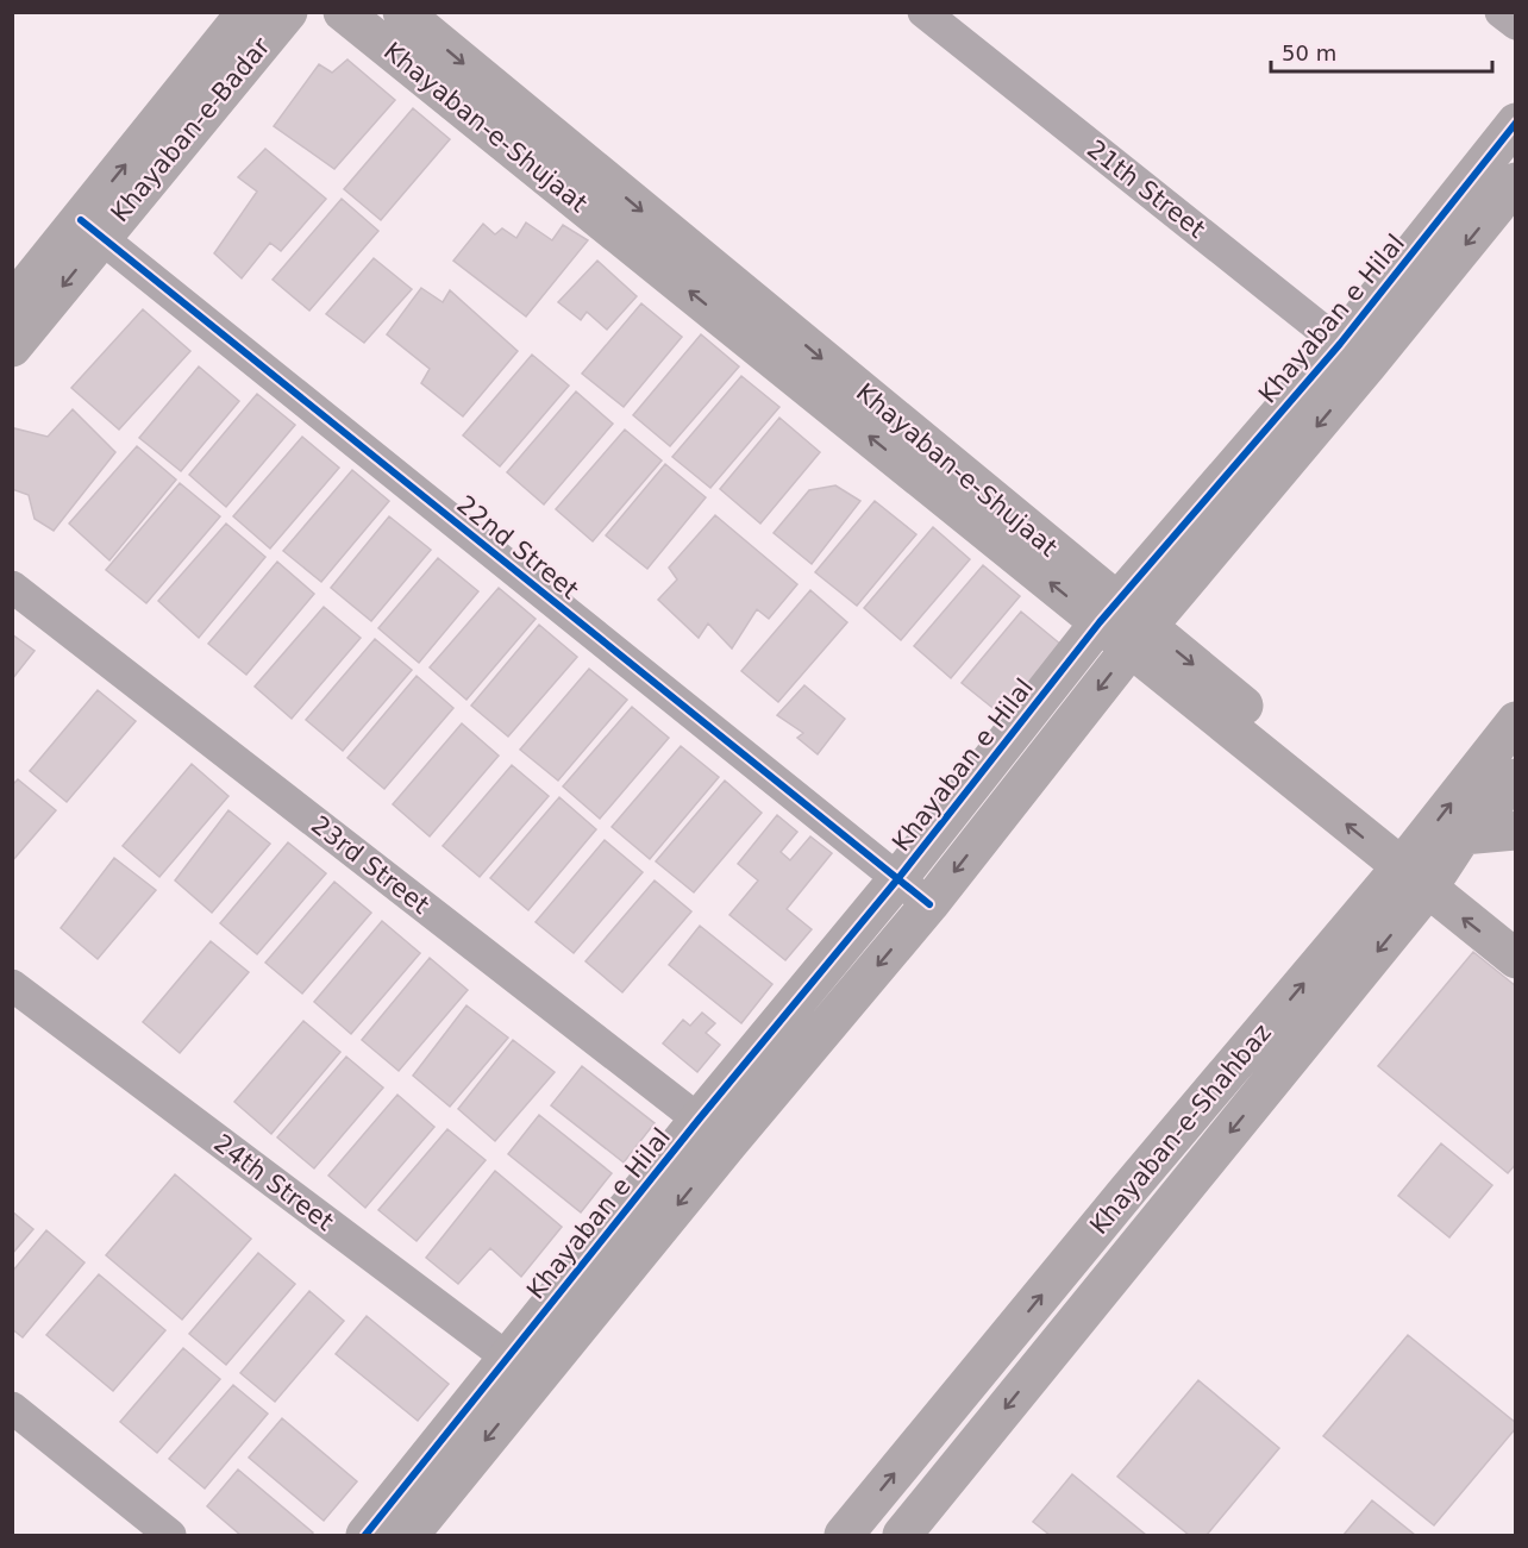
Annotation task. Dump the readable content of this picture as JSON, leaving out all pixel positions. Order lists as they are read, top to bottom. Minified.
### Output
{"streets":{"main road":["Khayaban-e-Shujaat","Khayaban-e-Badar","Khayaban e Hilal","Khayaban-e-Shahbaz"],"street":["21th Street","22nd Street","23rd Street","24th Street"]},"crossings":[["Khayaban-e-Shujaat","Khayaban e Hilal"],["Khayaban-e-Shujaat","Khayaban-e-Shahbaz"],["Khayaban-e-Badar","22nd Street"],["21th Street","Khayaban e Hilal"],["Khayaban e Hilal","22nd Street"],["Khayaban e Hilal","23rd Street"],["Khayaban e Hilal","24th Street"]],"scale_bar":"50 m"}
